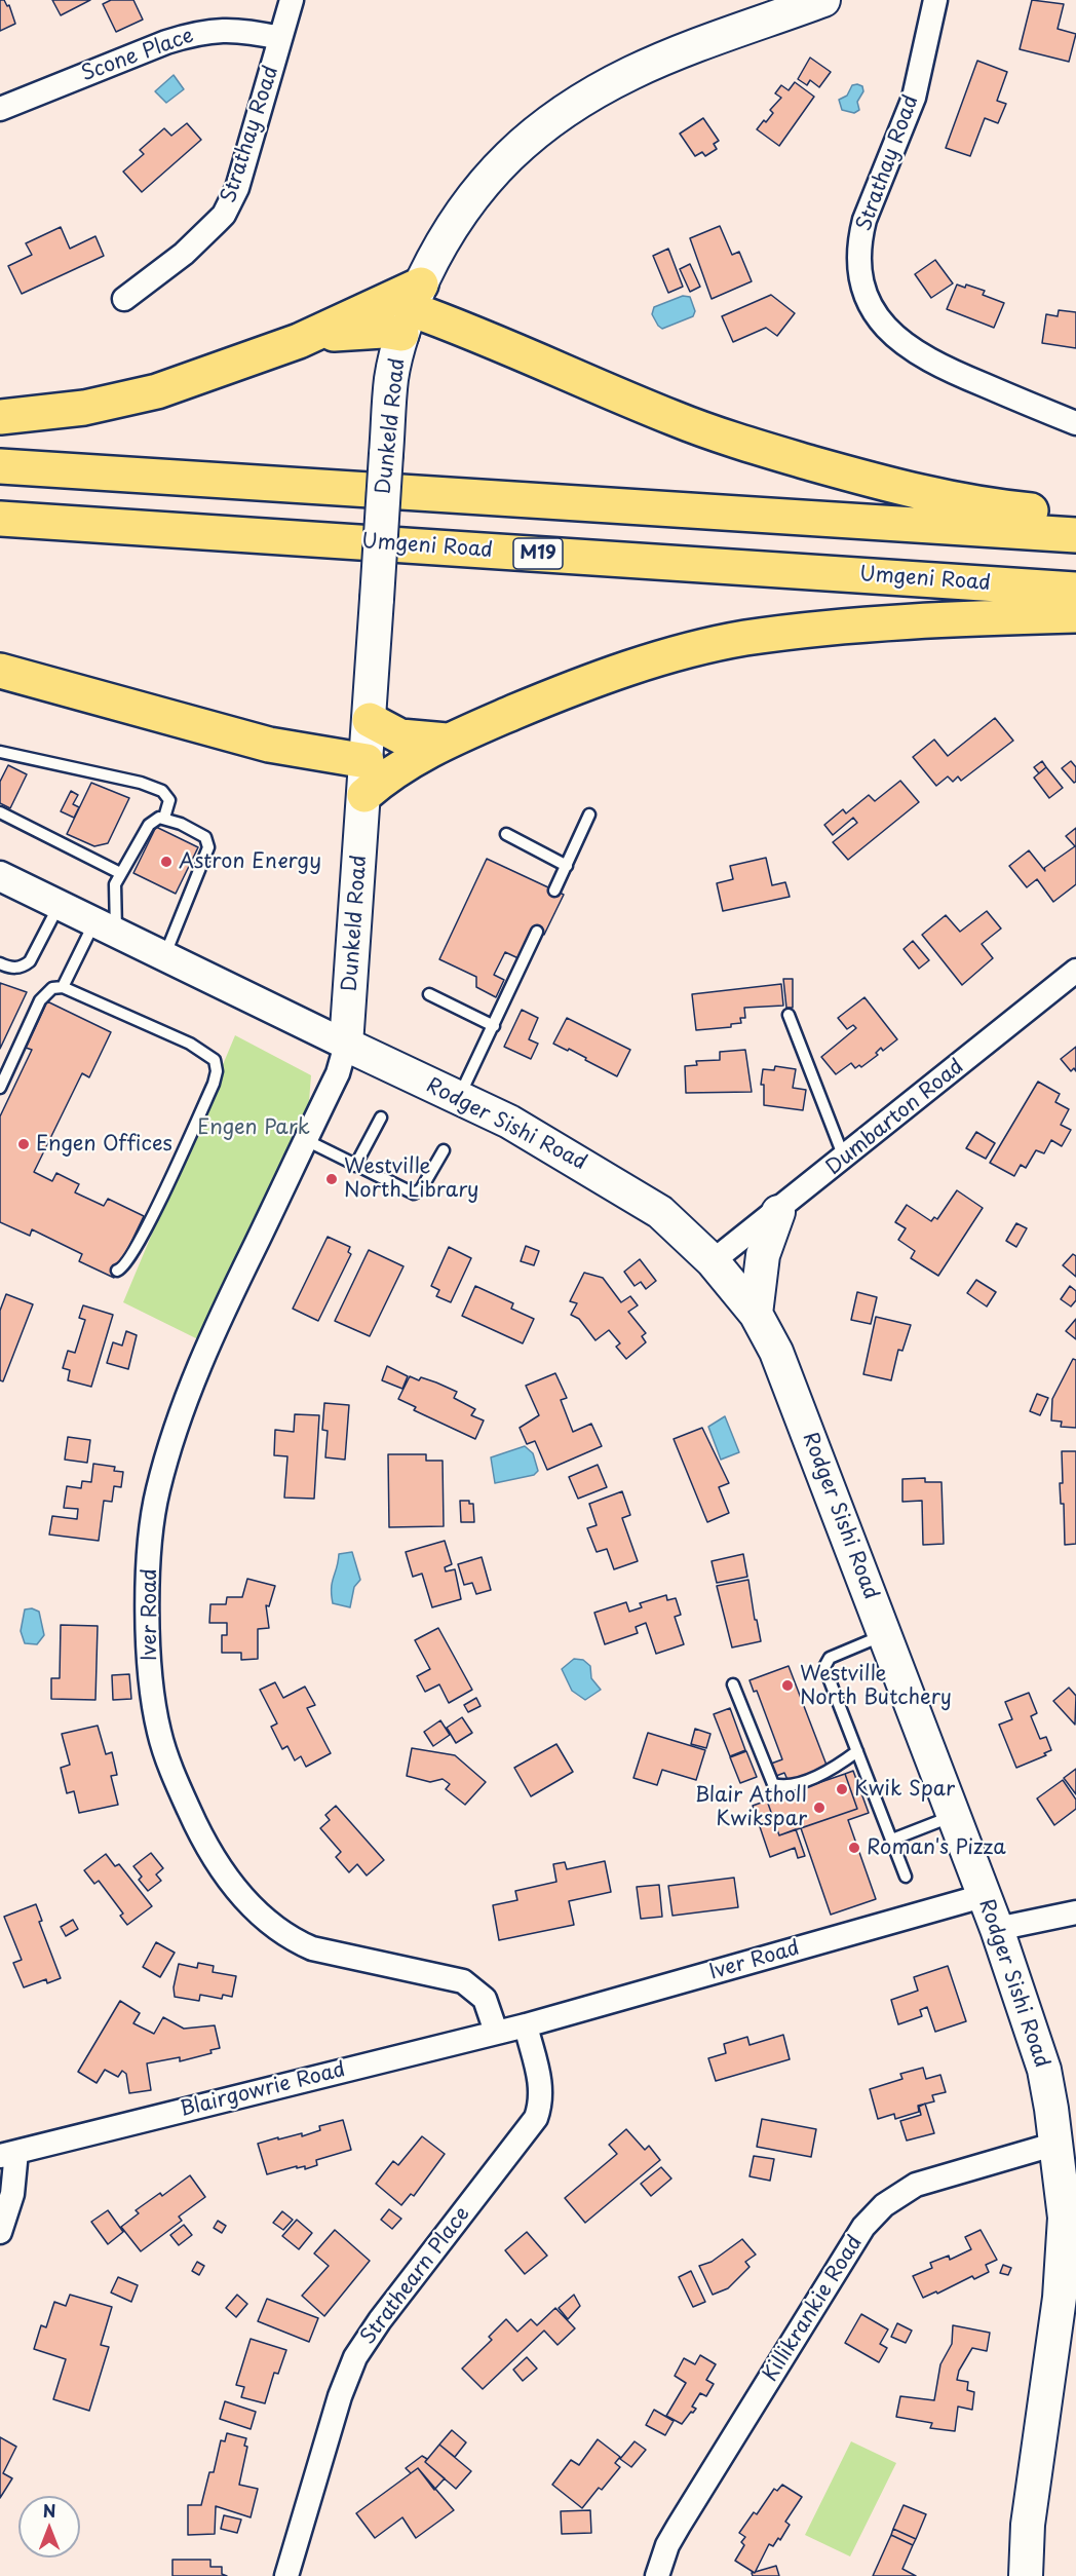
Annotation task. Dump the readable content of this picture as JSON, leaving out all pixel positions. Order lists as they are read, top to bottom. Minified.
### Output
{"streets":{"highway":["Umgeni Road","M19"],"main road":["Dunkeld Road","Rodger Sishi Road"],"street":["Scone Place","Strathay Road","Dumbarton Road","Iver Road","Blairgowrie Road","Strathearn Place","Killikrankie Road"]},"crossings":[["Scone Place","Strathay Road"],["Dunkeld Road","Rodger Sishi Road"],["Dunkeld Road","Iver Road"],["Dumbarton Road","Rodger Sishi Road"],["Rodger Sishi Road","Iver Road"],["Rodger Sishi Road","Killikrankie Road"],["Iver Road","Blairgowrie Road"],["Iver Road","Strathearn Place"],["Blairgowrie Road","Strathearn Place"]],"parks":["Engen Park"],"places":["Astron Energy","Engen Offices","Westville North Library","Westville North Butchery","Kwik Spar","Blair Atholl Kwikspar","Roman's Pizza"],"north":"top"}
